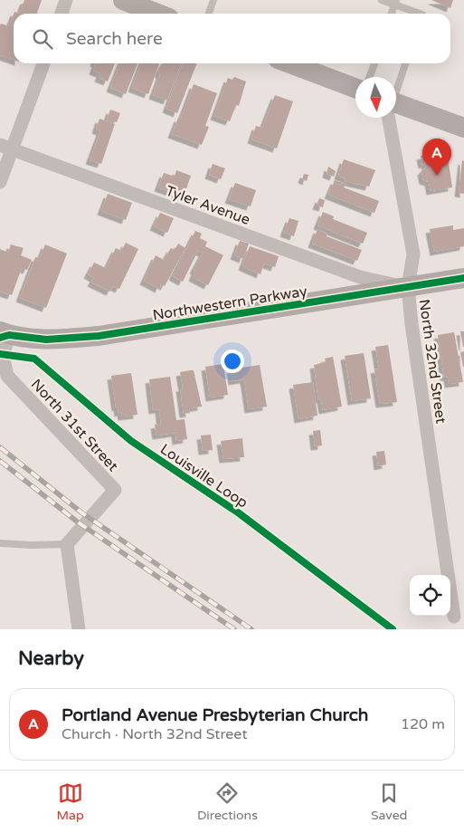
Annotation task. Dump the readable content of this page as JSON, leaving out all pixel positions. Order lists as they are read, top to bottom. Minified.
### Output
{"streets":{"street":["Tyler Avenue","Northwestern Parkway","North 32nd Street","North 31st Street"],"cycle path":["Louisville Loop"]},"crossings":[["Tyler Avenue","Northwestern Parkway"],["Tyler Avenue","North 32nd Street"],["Northwestern Parkway","North 32nd Street"],["Northwestern Parkway","North 31st Street"]],"north":"bottom","page":{"search":"Search here","pins":"A","heading":"Nearby","list":[{"mark":"A","name":"Portland Avenue Presbyterian Church","note":"Church · North 32nd Street","value":"120 m"}],"nav":["Map","Directions","Saved"]}}
